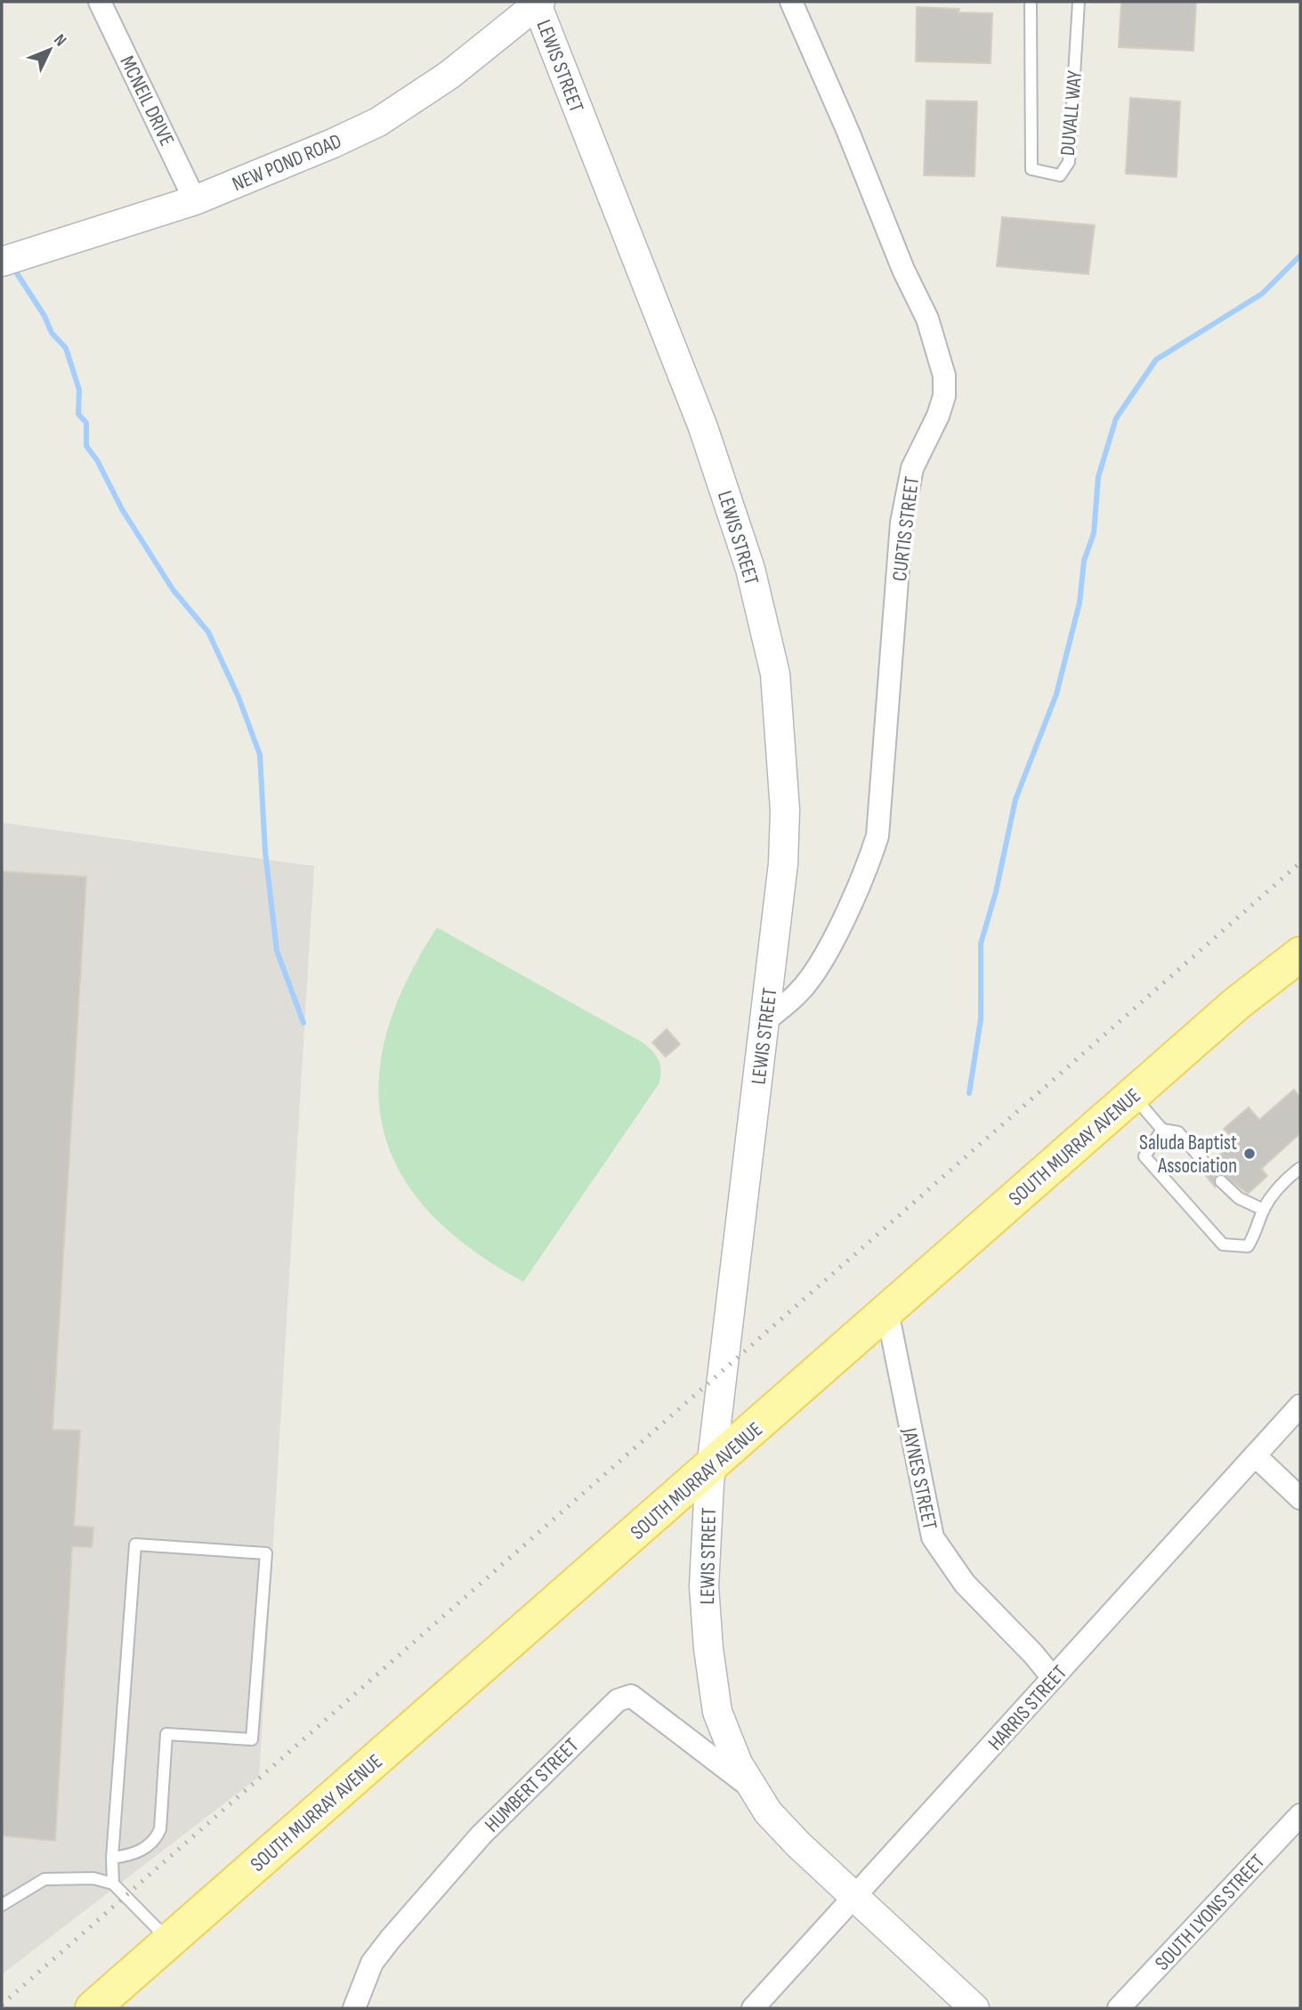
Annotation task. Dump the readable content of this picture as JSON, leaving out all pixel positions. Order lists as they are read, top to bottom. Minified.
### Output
{"streets":{"main road":["SOUTH MURRAY AVENUE"],"street":["LEWIS STREET","MCNEIL DRIVE","NEW POND ROAD","CURTIS STREET","JAYNES STREET","HARRIS STREET","HUMBERT STREET","SOUTH LYONS STREET"],"lane":["DUVALL WAY"]},"crossings":[["LEWIS STREET","NEW POND ROAD"],["LEWIS STREET","CURTIS STREET"],["LEWIS STREET","SOUTH MURRAY AVENUE"],["LEWIS STREET","HARRIS STREET"],["LEWIS STREET","HUMBERT STREET"],["MCNEIL DRIVE","NEW POND ROAD"],["SOUTH MURRAY AVENUE","JAYNES STREET"],["JAYNES STREET","HARRIS STREET"]],"places":["Saluda Baptist Association"],"north":"top right"}
